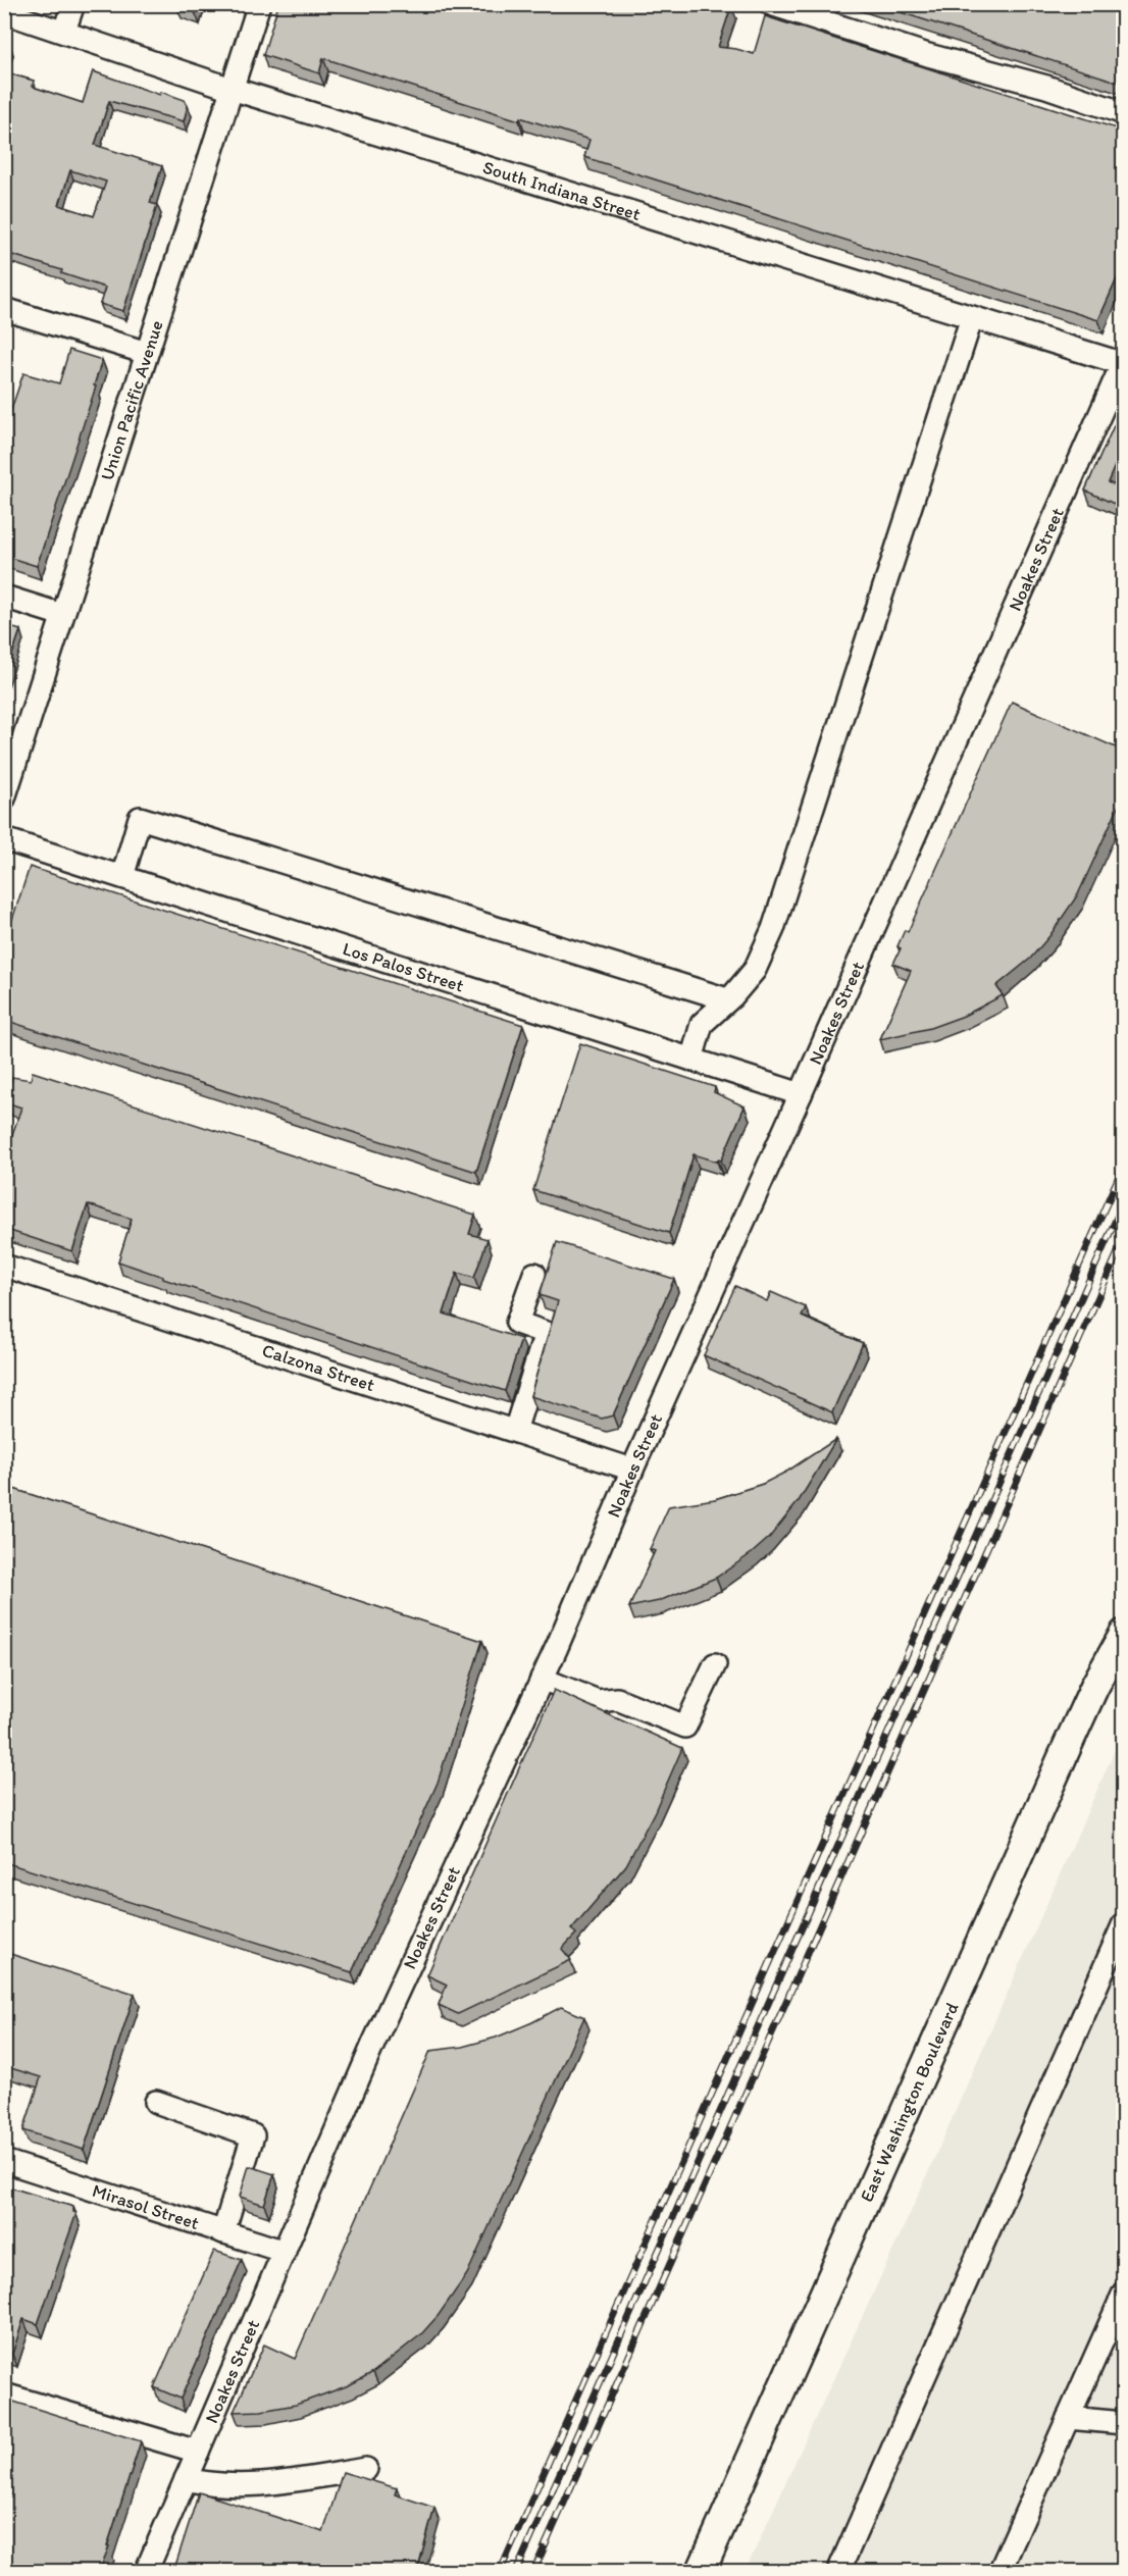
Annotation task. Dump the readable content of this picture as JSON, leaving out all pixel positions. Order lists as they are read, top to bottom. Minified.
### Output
{"streets":{"main road":["East Washington Boulevard"],"street":["South Indiana Street","Union Pacific Avenue","Noakes Street","Los Palos Street","Calzona Street","Mirasol Street"]},"crossings":[["South Indiana Street","Union Pacific Avenue"],["South Indiana Street","Noakes Street"],["Noakes Street","Los Palos Street"],["Noakes Street","Calzona Street"],["Noakes Street","Mirasol Street"]]}
